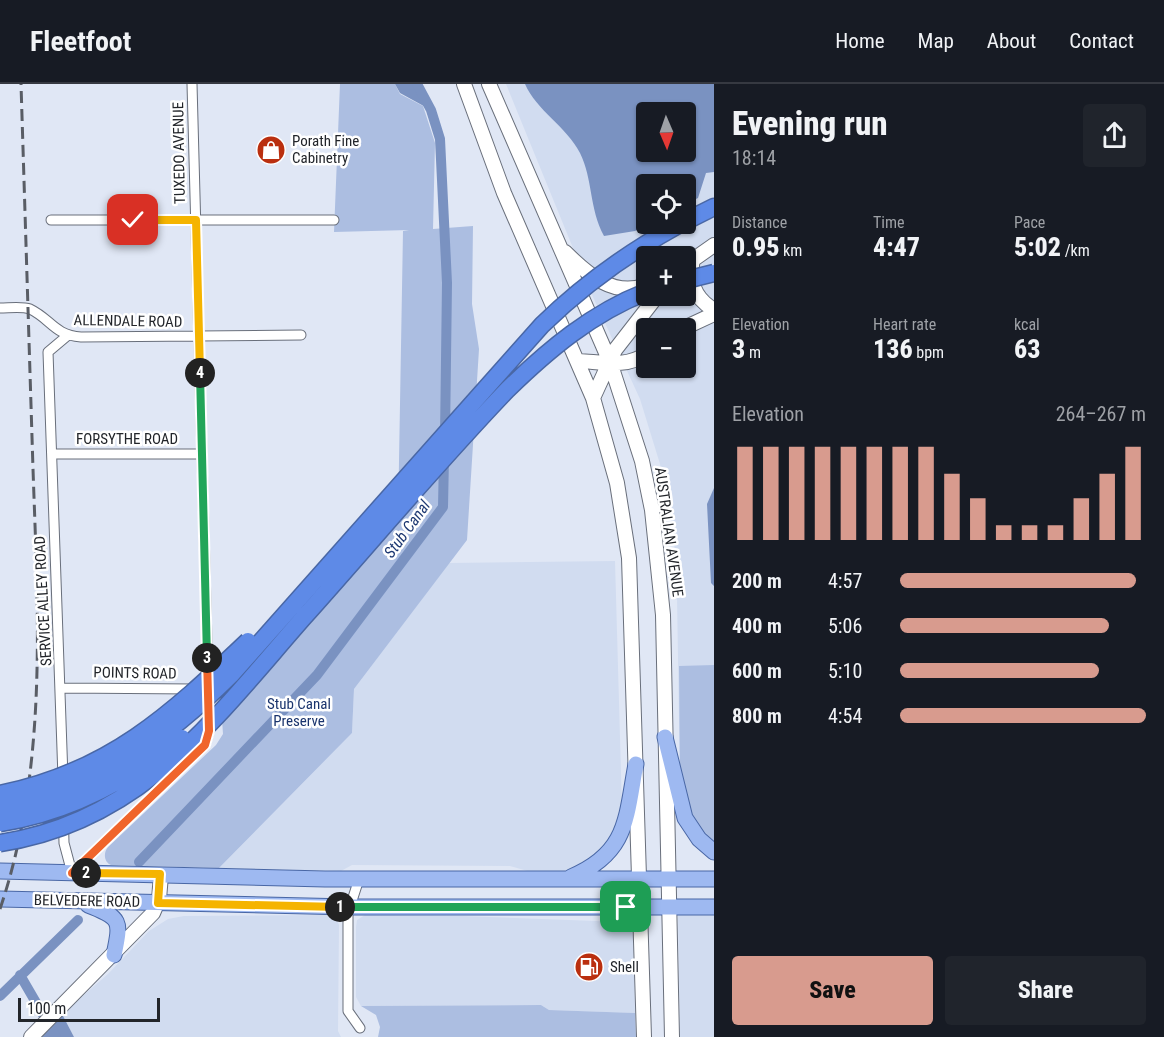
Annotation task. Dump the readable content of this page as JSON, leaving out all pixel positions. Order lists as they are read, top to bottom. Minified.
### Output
{"streets":{"main road":["AUSTRALIAN AVENUE","BELVEDERE ROAD"],"street":["TUXEDO AVENUE","ALLENDALE ROAD","FORSYTHE ROAD","SERVICE ALLEY ROAD","POINTS ROAD"]},"crossings":[["TUXEDO AVENUE","ALLENDALE ROAD"],["TUXEDO AVENUE","FORSYTHE ROAD"],["TUXEDO AVENUE","SERVICE ALLEY ROAD"],["TUXEDO AVENUE","POINTS ROAD"],["TUXEDO AVENUE","BELVEDERE ROAD"],["ALLENDALE ROAD","SERVICE ALLEY ROAD"],["FORSYTHE ROAD","SERVICE ALLEY ROAD"],["AUSTRALIAN AVENUE","BELVEDERE ROAD"],["SERVICE ALLEY ROAD","POINTS ROAD"],["SERVICE ALLEY ROAD","BELVEDERE ROAD"]],"water":["Stub Canal"],"parks":["Stub Canal Preserve"],"places":{"shop":["Porath Fine Cabinetry"],"fuel station":["Shell"]},"scale_bar":"100 m","north":"bottom","page":{"header":"Fleetfoot","nav":["Home","Map","About","Contact"],"heading":["Evening run","18:14"],"map_buttons":["+","−"],"stats":[["Distance","0.95 km"],["Time","4:47"],["Pace","5:02 /km"],["Elevation","3 m"],["Heart rate","136 bpm"],["kcal","63"]],"pins":["4","3","2","1"],"chart":["Elevation","264–267 m"],"list":[{"name":"200 m","note":"4:57"},{"name":"400 m","note":"5:06"},{"name":"600 m","note":"5:10"},{"name":"800 m","note":"4:54"}],"buttons":["Save","Share"],"scale":"100 m"}}
